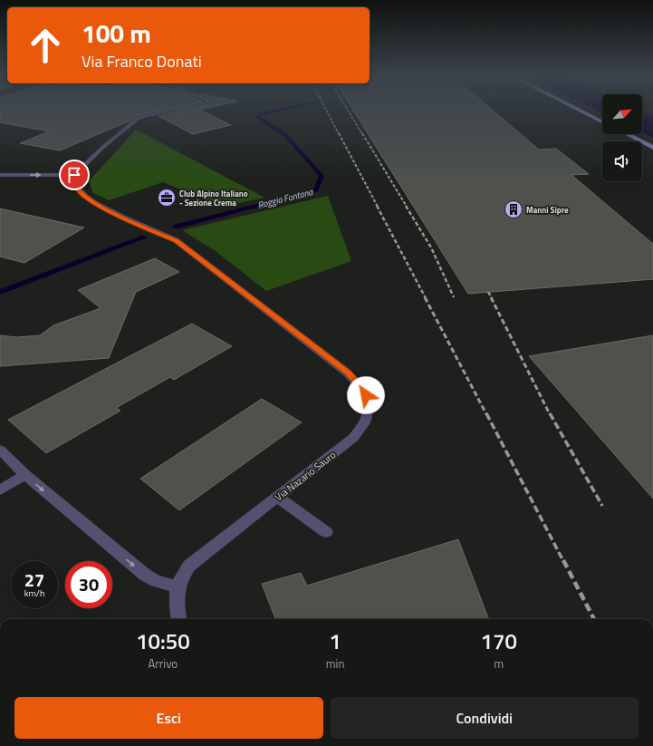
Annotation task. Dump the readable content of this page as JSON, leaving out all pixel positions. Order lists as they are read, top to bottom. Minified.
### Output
{"streets":{"street":["Via Nazario Sauro"]},"water":["Roggia Fontana"],"places":{"office":["Club Alpino Italiano - Sezione Crema"],"building":["Manni Sipre"]},"north":"top right","page":{"turn":["100 m","Via Franco Donati"],"speed":"27 km/h","limit":"30","eta":["10:50","Arrivo","1","min","170","m"],"buttons":["Esci","Condividi"]}}
